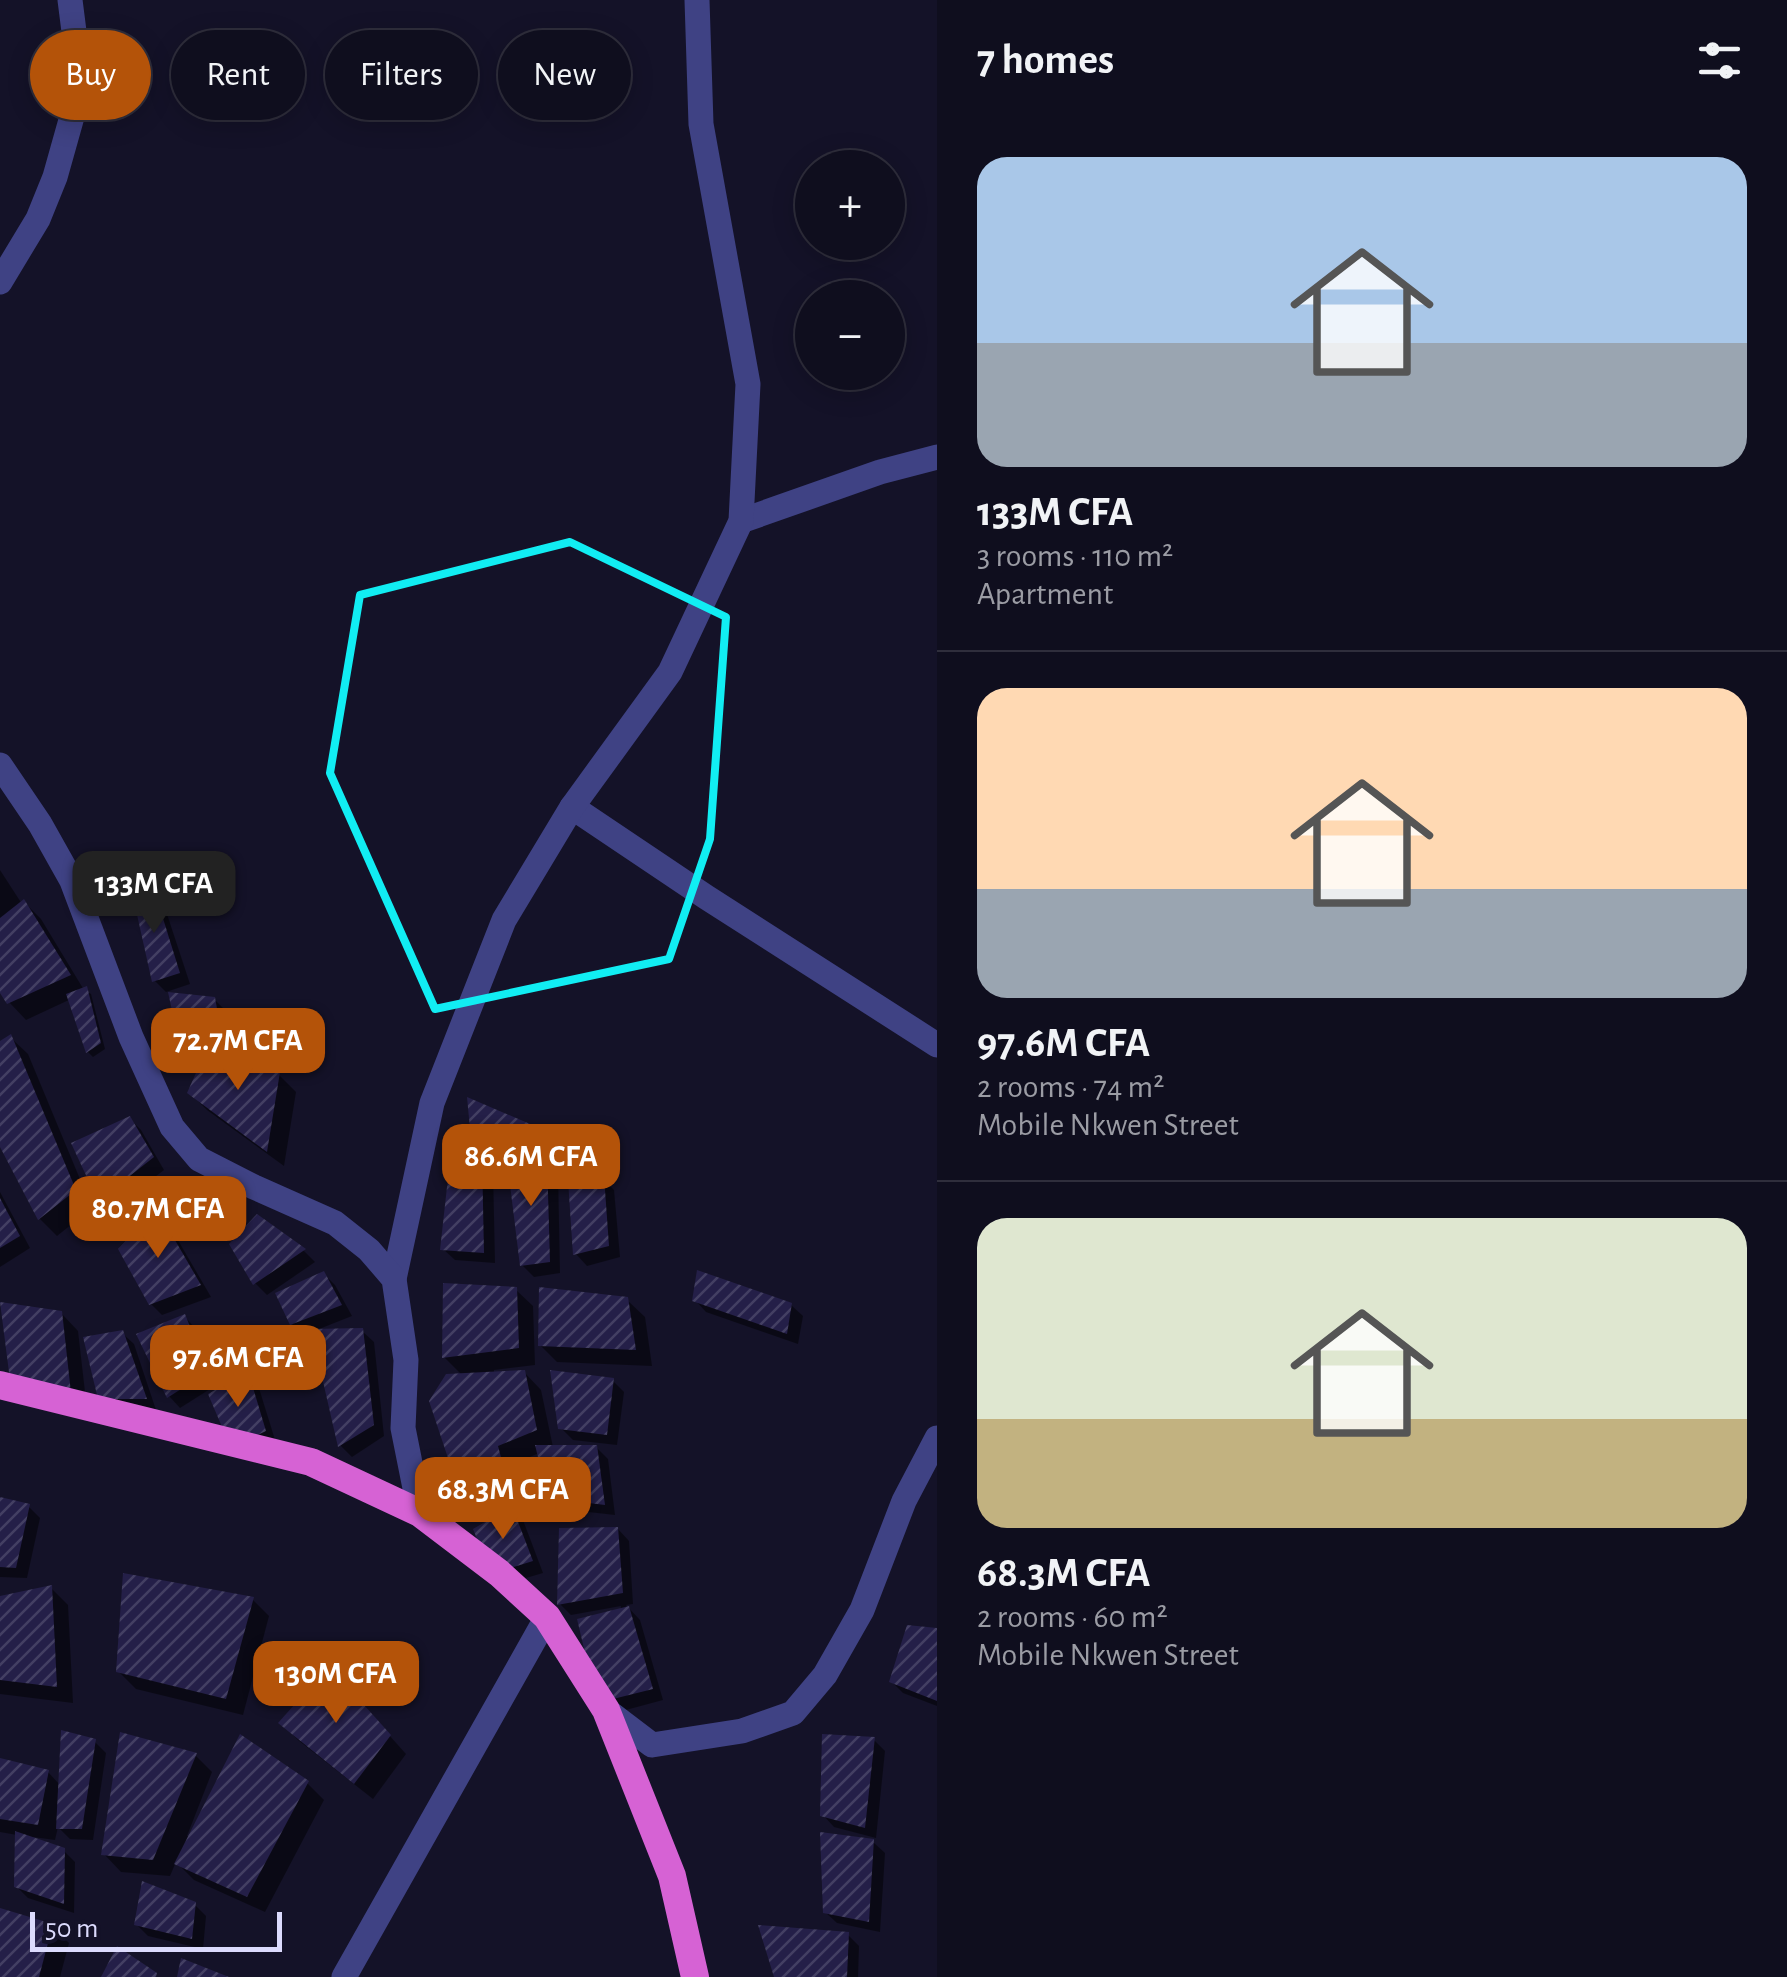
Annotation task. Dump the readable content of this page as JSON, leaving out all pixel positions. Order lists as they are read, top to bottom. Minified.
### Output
{"scale_bar":"50 m","page":{"heading":"7 homes","chip":["Buy","Rent","Filters","New"],"list":[{"name":"133M CFA","note":"3 rooms · 110 m² · Apartment"},{"name":"97.6M CFA","note":"2 rooms · 74 m² · Mobile Nkwen Street"},{"name":"68.3M CFA","note":"2 rooms · 60 m² · Mobile Nkwen Street"}],"map_buttons":["+","−"],"price":["133M CFA","72.7M CFA","86.6M CFA","80.7M CFA","97.6M CFA","68.3M CFA","130M CFA"],"scale":"50 m"}}
